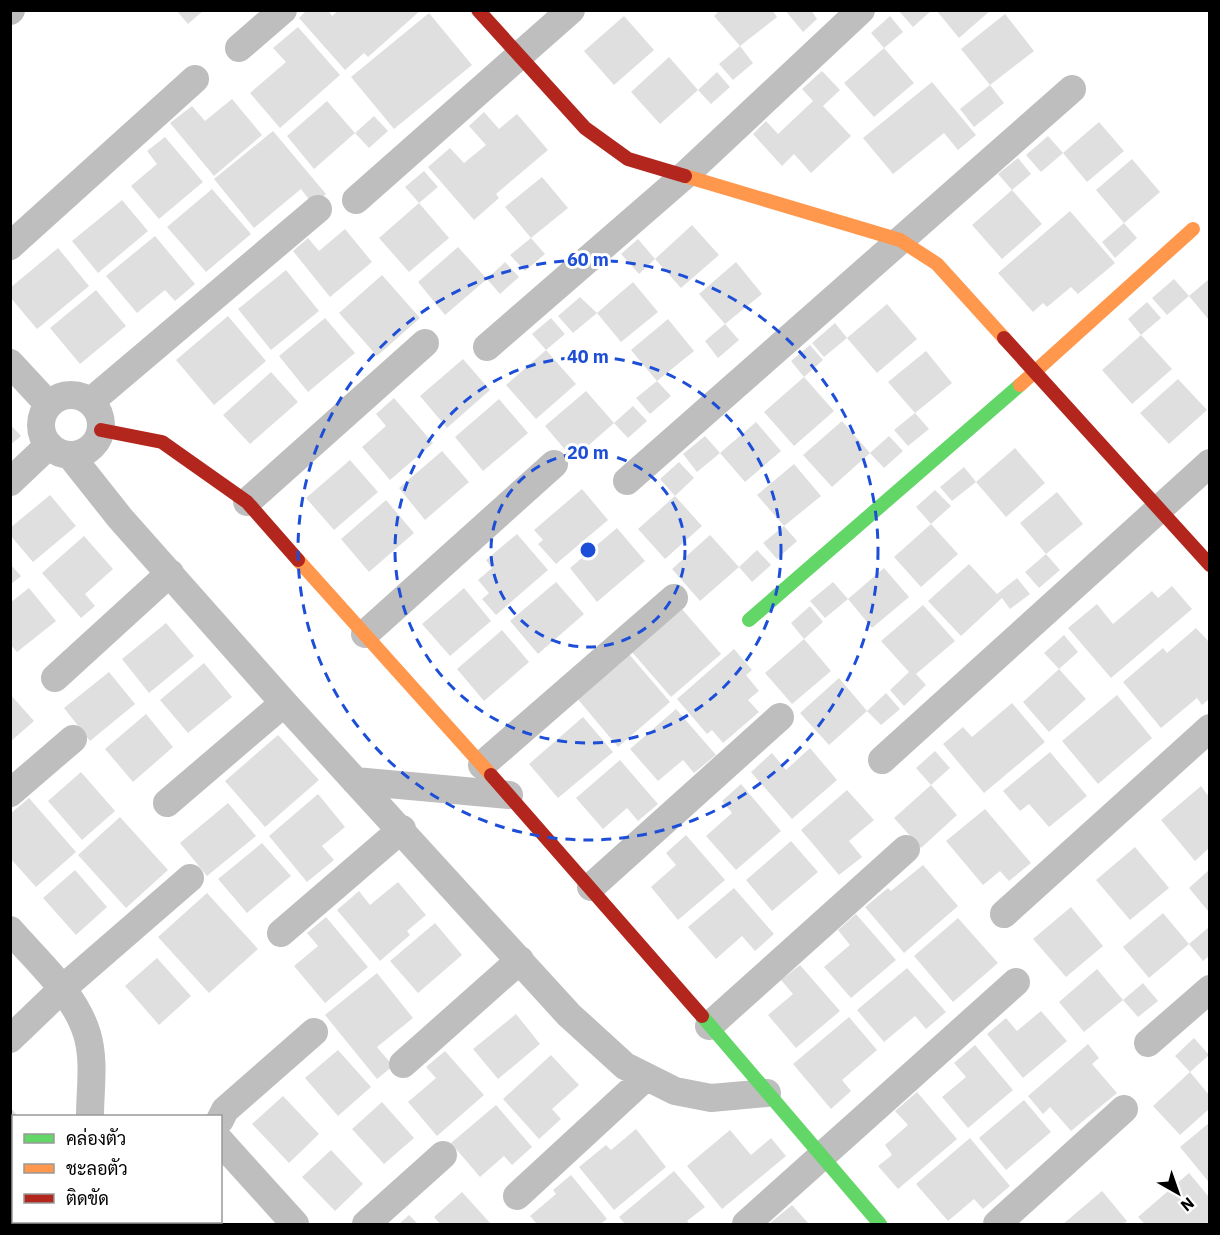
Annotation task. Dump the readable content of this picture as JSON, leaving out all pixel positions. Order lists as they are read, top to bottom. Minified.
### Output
{"legend":["คล่องตัว","ชะลอตัว","ติดขัด"],"north":"bottom right","rings":["60 m","40 m","20 m"]}
